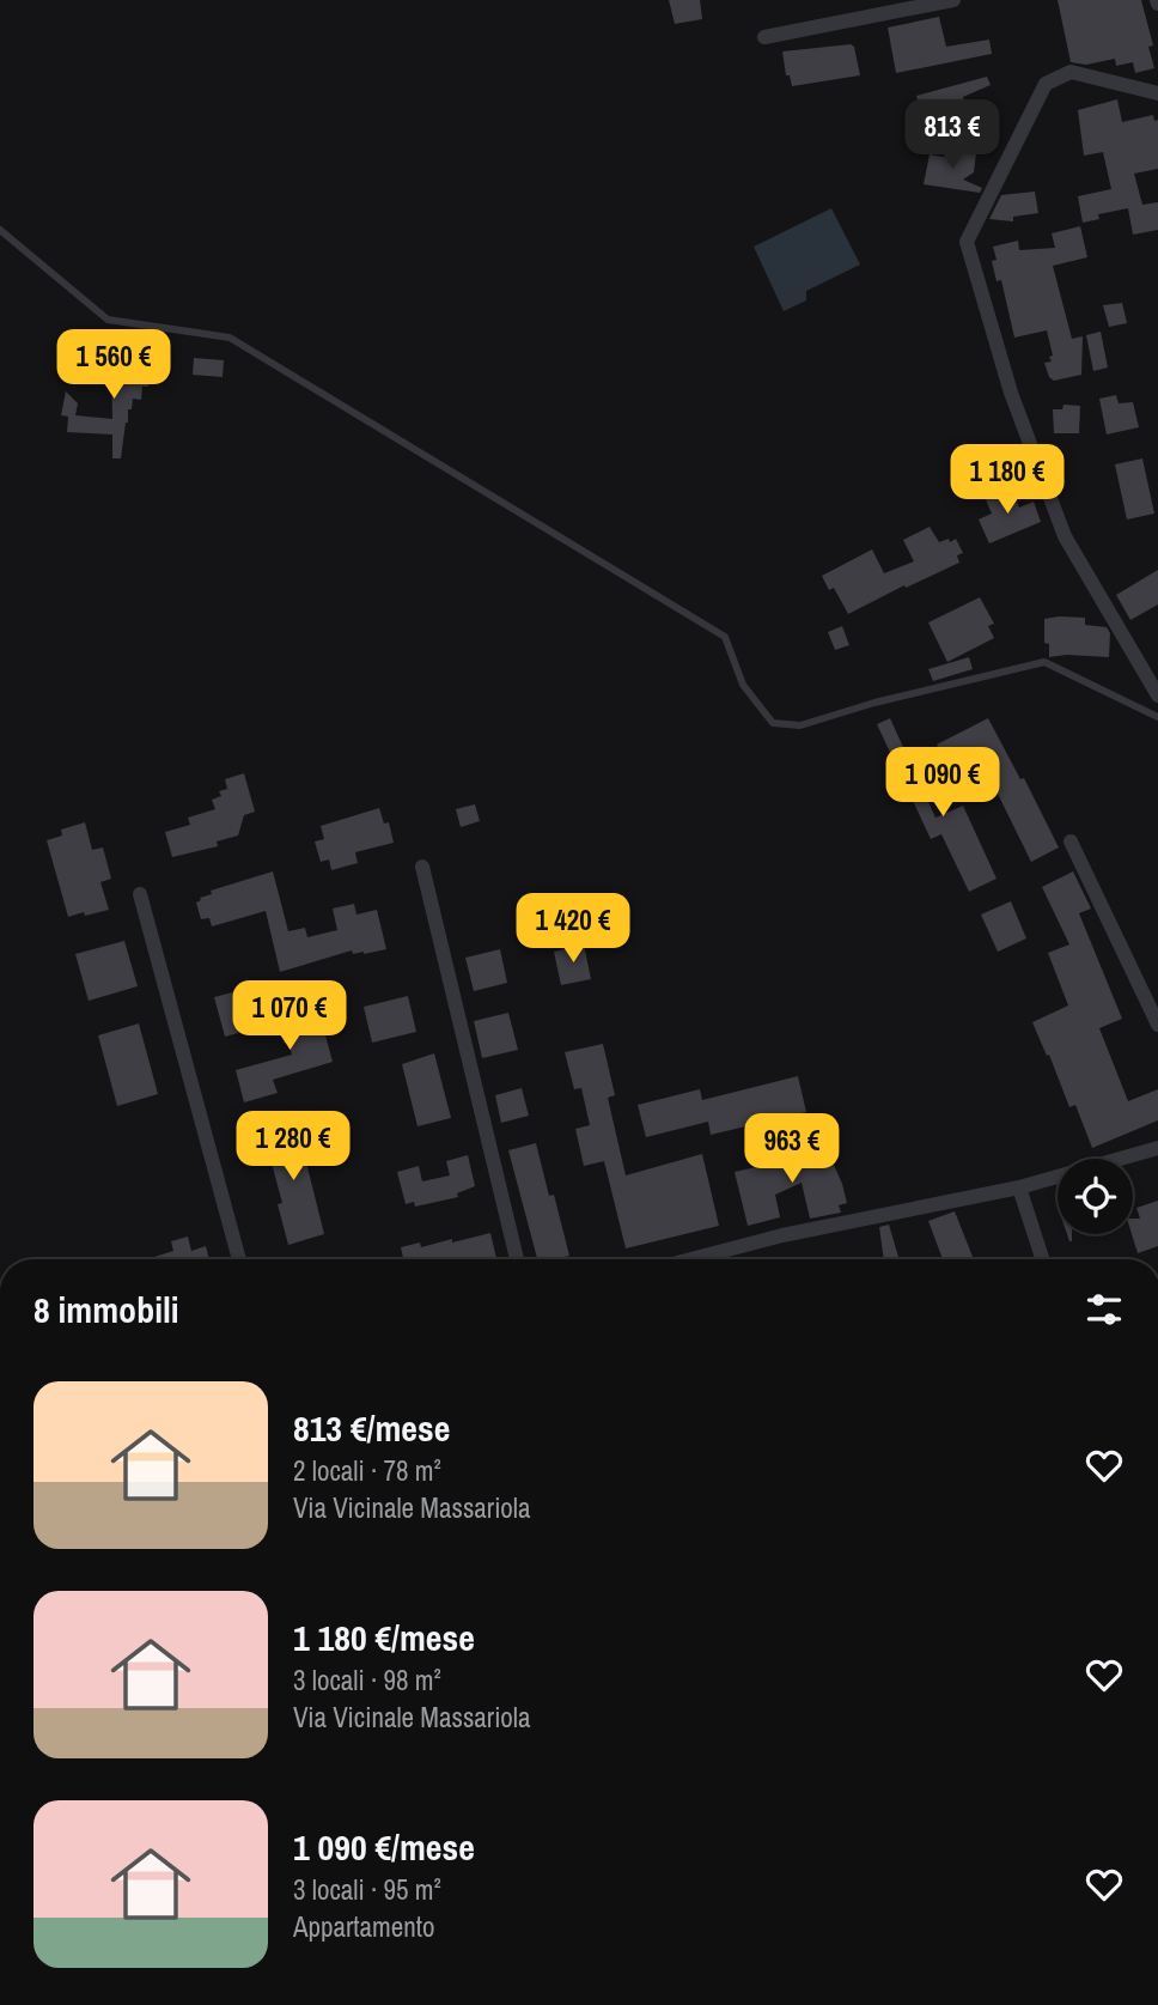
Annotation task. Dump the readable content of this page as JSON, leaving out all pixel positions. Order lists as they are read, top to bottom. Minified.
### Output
{"page":{"price":["813 €","1 560 €","1 180 €","1 090 €","1 420 €","1 070 €","1 280 €","963 €"],"heading":"8 immobili","list":[{"name":"813 €/mese","note":"2 locali · 78 m² · Via Vicinale Massariola"},{"name":"1 180 €/mese","note":"3 locali · 98 m² · Via Vicinale Massariola"},{"name":"1 090 €/mese","note":"3 locali · 95 m² · Appartamento"}]}}
